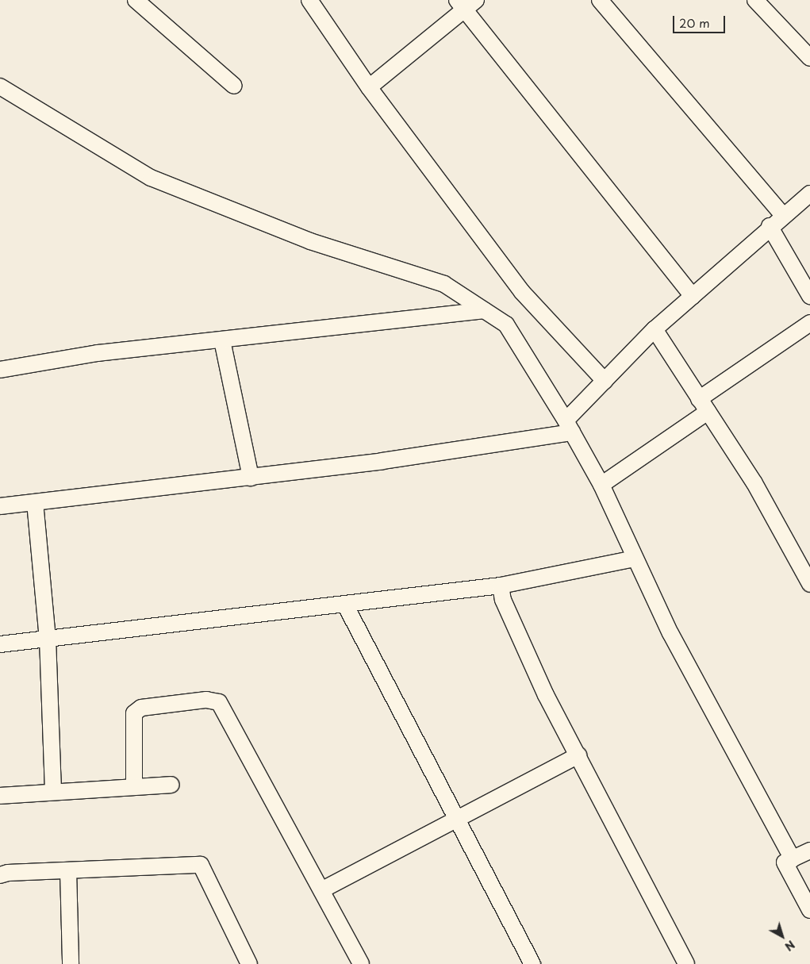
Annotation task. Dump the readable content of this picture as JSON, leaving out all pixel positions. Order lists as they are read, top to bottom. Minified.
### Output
{"scale_bar":"20 m","north":"bottom right"}
